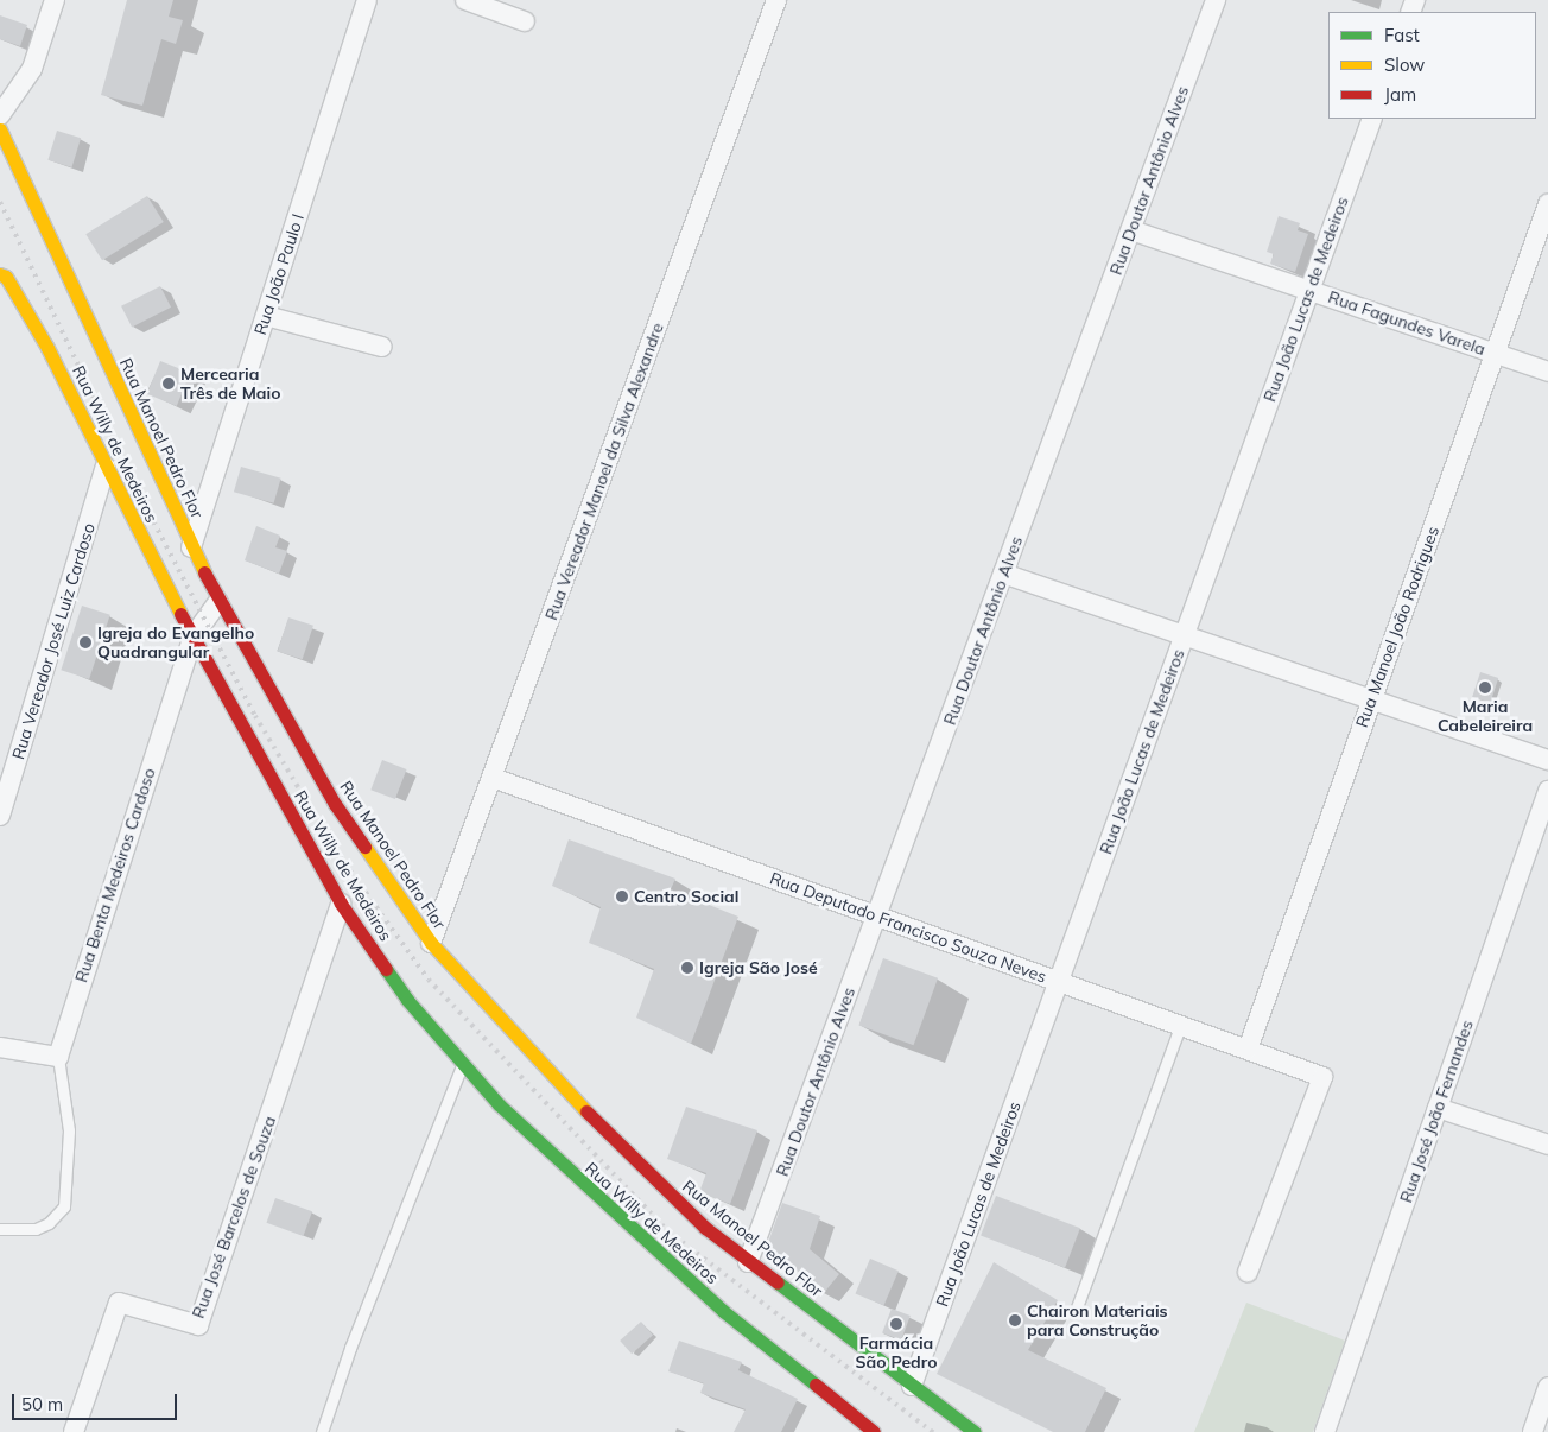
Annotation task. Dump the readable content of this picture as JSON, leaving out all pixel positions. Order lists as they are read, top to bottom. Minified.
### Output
{"streets":{"main road":["Rua Manoel Pedro Flor","Rua Willy de Medeiros"],"street":["Rua Doutor Antônio Alves","Rua João Paulo I","Rua João Lucas de Medeiros","Rua Fagundes Varela","Rua Vereador Manoel da Silva Alexandre","Rua Manoel João Rodrigues","Rua Vereador José Luiz Cardoso","Rua Benta Medeiros Cardoso","Rua Deputado Francisco Souza Neves","Rua José João Fernandes","Rua José Barcelos de Souza"]},"crossings":[["Rua Doutor Antônio Alves","Rua Fagundes Varela"],["Rua Doutor Antônio Alves","Rua Manoel Pedro Flor"],["Rua Doutor Antônio Alves","Rua Deputado Francisco Souza Neves"],["Rua João Paulo I","Rua Manoel Pedro Flor"],["Rua João Lucas de Medeiros","Rua Fagundes Varela"],["Rua João Lucas de Medeiros","Rua Manoel Pedro Flor"],["Rua João Lucas de Medeiros","Rua Deputado Francisco Souza Neves"],["Rua Fagundes Varela","Rua Manoel João Rodrigues"],["Rua Manoel Pedro Flor","Rua Vereador Manoel da Silva Alexandre"],["Rua Manoel Pedro Flor","Rua Benta Medeiros Cardoso"],["Rua Willy de Medeiros","Rua Vereador José Luiz Cardoso"],["Rua Willy de Medeiros","Rua Benta Medeiros Cardoso"],["Rua Willy de Medeiros","Rua José Barcelos de Souza"],["Rua Vereador Manoel da Silva Alexandre","Rua Deputado Francisco Souza Neves"],["Rua Manoel João Rodrigues","Rua Deputado Francisco Souza Neves"]],"places":["Mercearia Três de Maio","Igreja do Evangelho Quadrangular","Maria Cabeleireira","Centro Social","Igreja São José","Chairon Materiais para Construção","Farmácia São Pedro"],"legend":["Fast","Slow","Jam"],"scale_bar":"50 m"}
